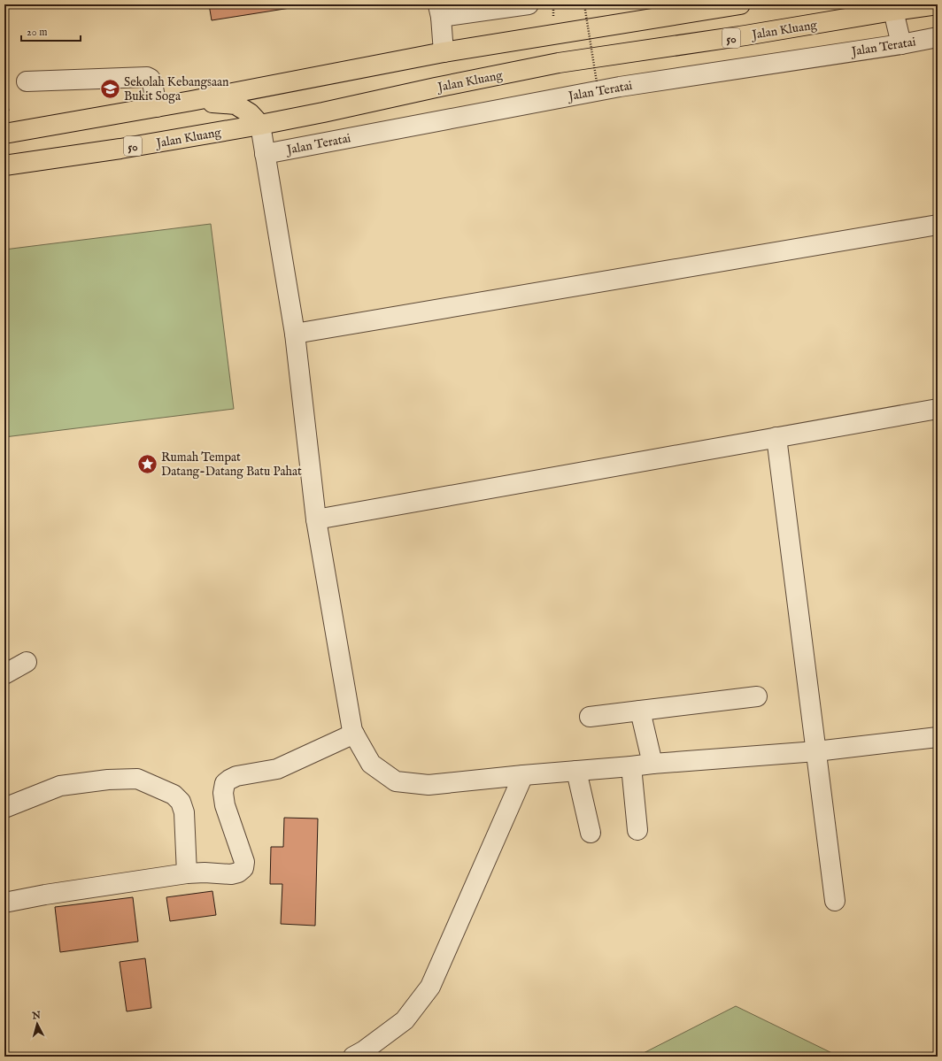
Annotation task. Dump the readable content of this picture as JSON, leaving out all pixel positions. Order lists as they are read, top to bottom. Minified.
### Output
{"streets":{"highway":["Jalan Kluang","50"],"street":["Jalan Teratai"]},"crossings":[["Jalan Kluang","Jalan Teratai"]],"places":{"school or university":["Sekolah Kebangsaan Bukit Soga"],"place":["Rumah Tempat Datang-Datang Batu Pahat"]},"scale_bar":"20 m","north":"top"}
